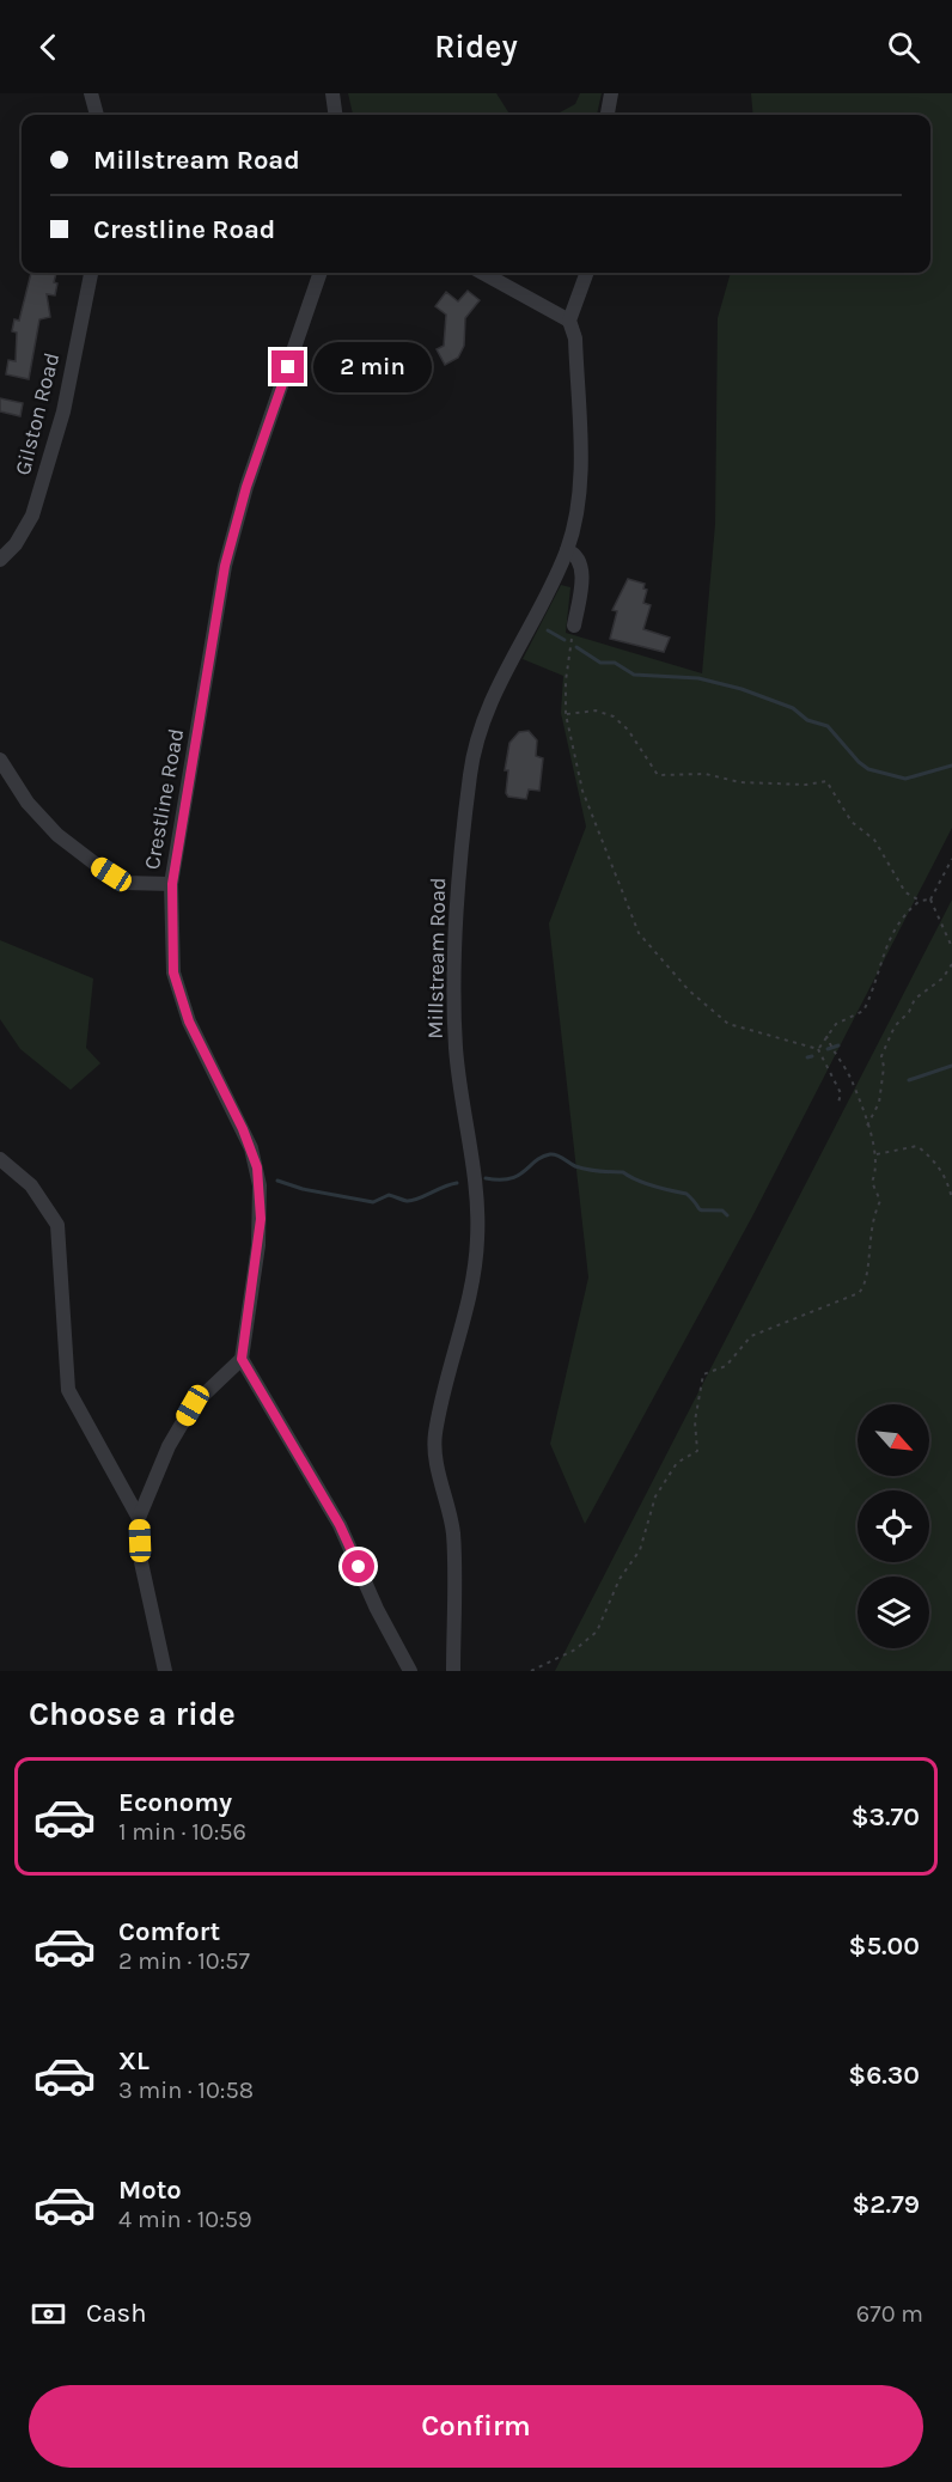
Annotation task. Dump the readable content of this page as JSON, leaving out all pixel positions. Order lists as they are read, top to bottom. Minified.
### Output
{"streets":{"street":["Gilston Road","Crestline Road","Millstream Road"]},"north":"bottom right","page":{"header":"Ridey","banner":["Millstream Road","Crestline Road"],"bubble":"2 min","heading":"Choose a ride","list":[{"name":"Economy","note":"1 min · 10:56","value":"$3.70"},{"name":"Comfort","note":"2 min · 10:57","value":"$5.00"},{"name":"XL","note":"3 min · 10:58","value":"$6.30"},{"name":"Moto","note":"4 min · 10:59","value":"$2.79"}],"pay":["Cash","670 m"],"buttons":"Confirm"}}
